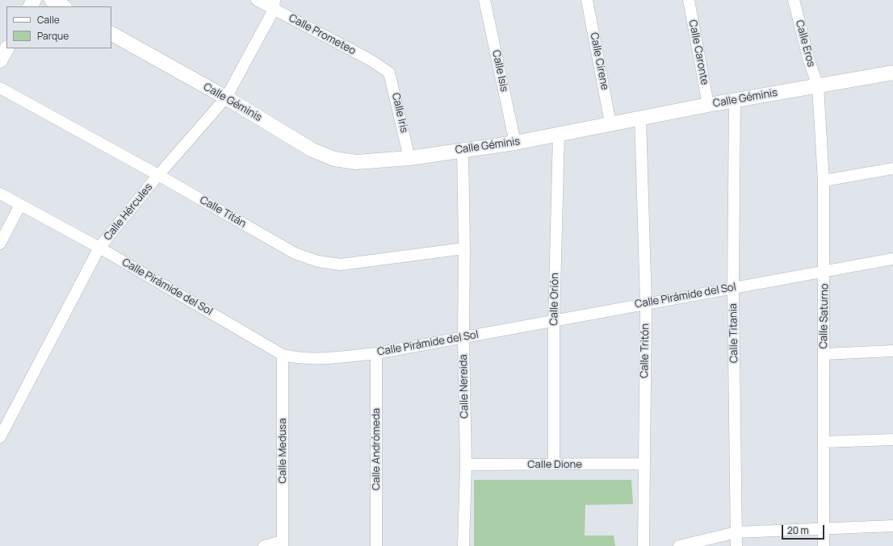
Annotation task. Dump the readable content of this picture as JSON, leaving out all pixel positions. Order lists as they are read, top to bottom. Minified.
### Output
{"streets":{"street":["Calle Prometeo","Calle Eros","Calle Caronte","Calle Cirene","Calle Isis","Calle Géminis","Calle Iris","Calle Hércules","Calle Titán","Calle Pirámide del Sol","Calle Orión","Calle Saturno","Calle Titania","Calle Tritón","Calle Nereida","Calle Andrómeda","Calle Medusa","Calle Dione"]},"crossings":[["Calle Prometeo","Calle Iris"],["Calle Prometeo","Calle Hércules"],["Calle Eros","Calle Géminis"],["Calle Eros","Calle Saturno"],["Calle Caronte","Calle Géminis"],["Calle Cirene","Calle Géminis"],["Calle Isis","Calle Géminis"],["Calle Géminis","Calle Iris"],["Calle Géminis","Calle Hércules"],["Calle Géminis","Calle Orión"],["Calle Géminis","Calle Saturno"],["Calle Géminis","Calle Titania"],["Calle Géminis","Calle Tritón"],["Calle Géminis","Calle Nereida"],["Calle Hércules","Calle Titán"],["Calle Hércules","Calle Pirámide del Sol"],["Calle Titán","Calle Nereida"],["Calle Pirámide del Sol","Calle Orión"],["Calle Pirámide del Sol","Calle Saturno"],["Calle Pirámide del Sol","Calle Titania"],["Calle Pirámide del Sol","Calle Tritón"],["Calle Pirámide del Sol","Calle Nereida"],["Calle Pirámide del Sol","Calle Andrómeda"],["Calle Pirámide del Sol","Calle Medusa"],["Calle Orión","Calle Dione"],["Calle Tritón","Calle Dione"],["Calle Nereida","Calle Dione"]],"legend":["Calle","Parque"],"scale_bar":"20 m"}
